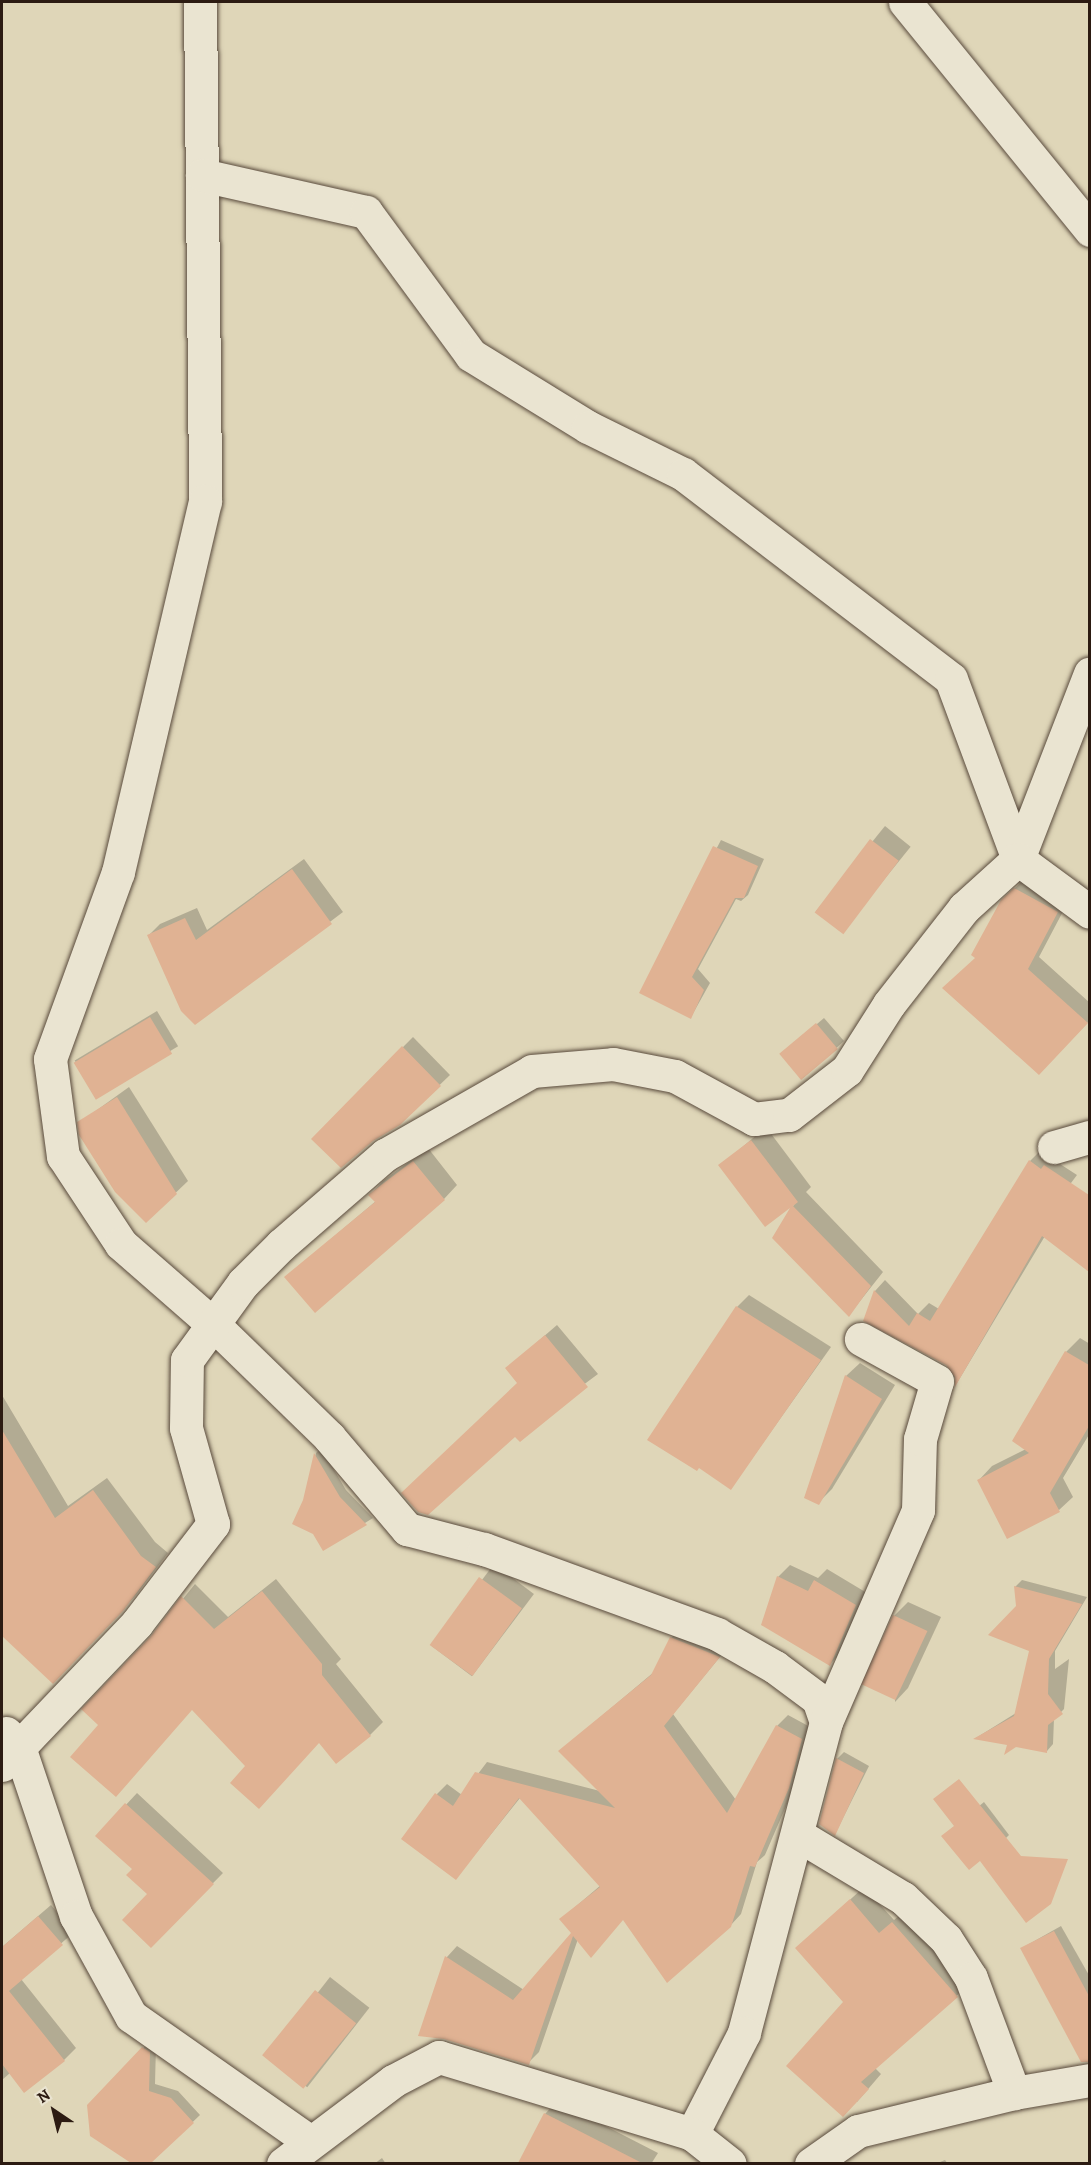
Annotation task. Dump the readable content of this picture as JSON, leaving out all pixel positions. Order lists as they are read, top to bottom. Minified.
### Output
{"north":"top left"}
